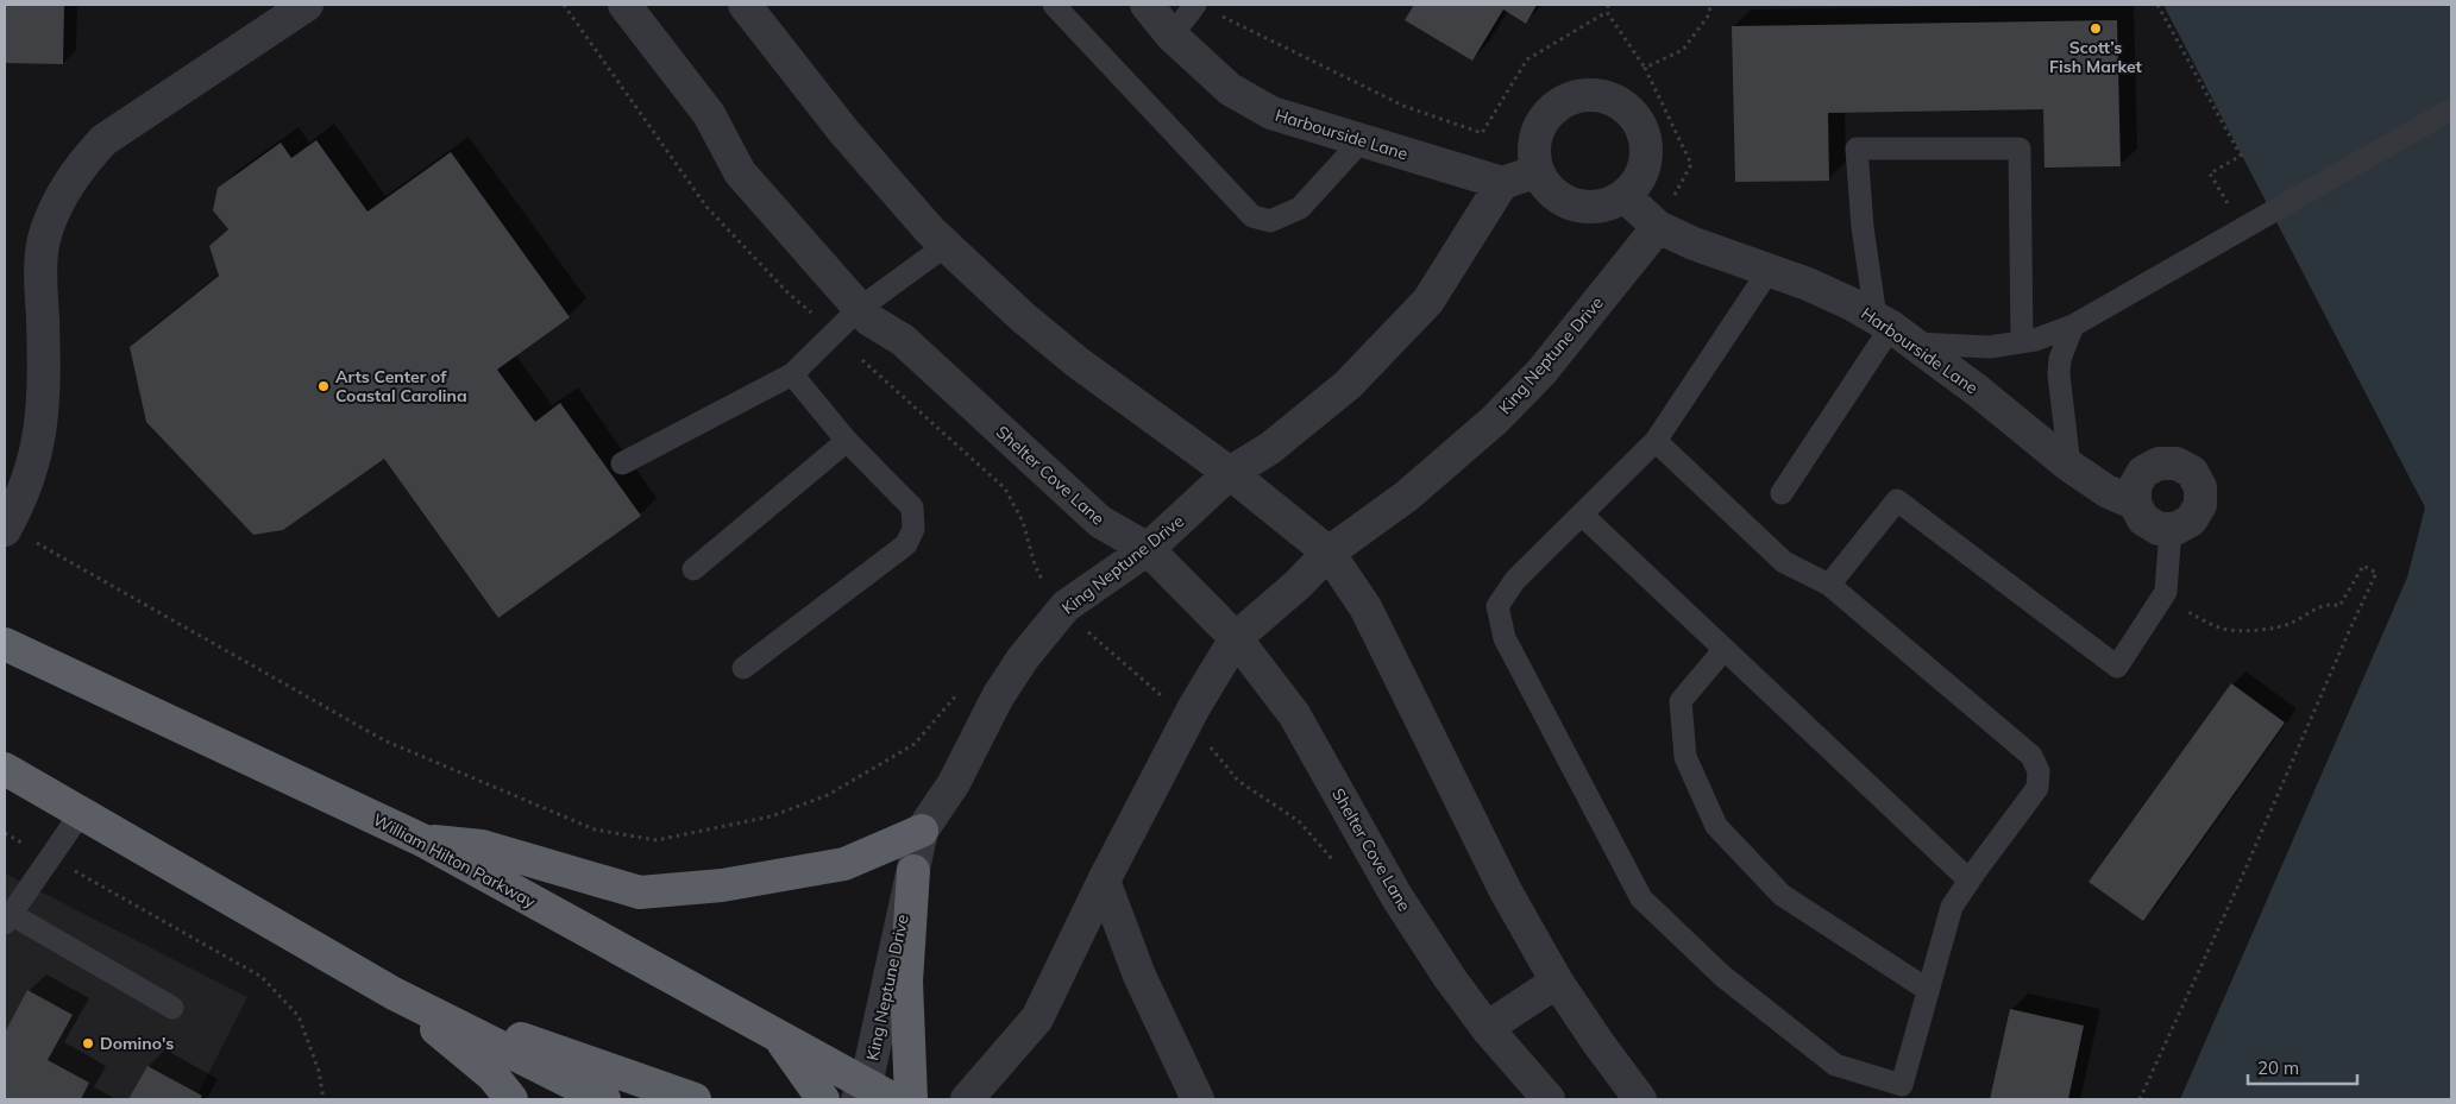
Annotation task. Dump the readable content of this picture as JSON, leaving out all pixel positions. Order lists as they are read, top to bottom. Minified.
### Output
{"streets":{"highway":["William Hilton Parkway"],"street":["Harbourside Lane","King Neptune Drive","Shelter Cove Lane"]},"crossings":[["Harbourside Lane","King Neptune Drive"],["King Neptune Drive","Shelter Cove Lane"],["King Neptune Drive","William Hilton Parkway"]],"places":["Scott’s Fish Market","Arts Center of Coastal Carolina","Domino's"],"scale_bar":"20 m"}
